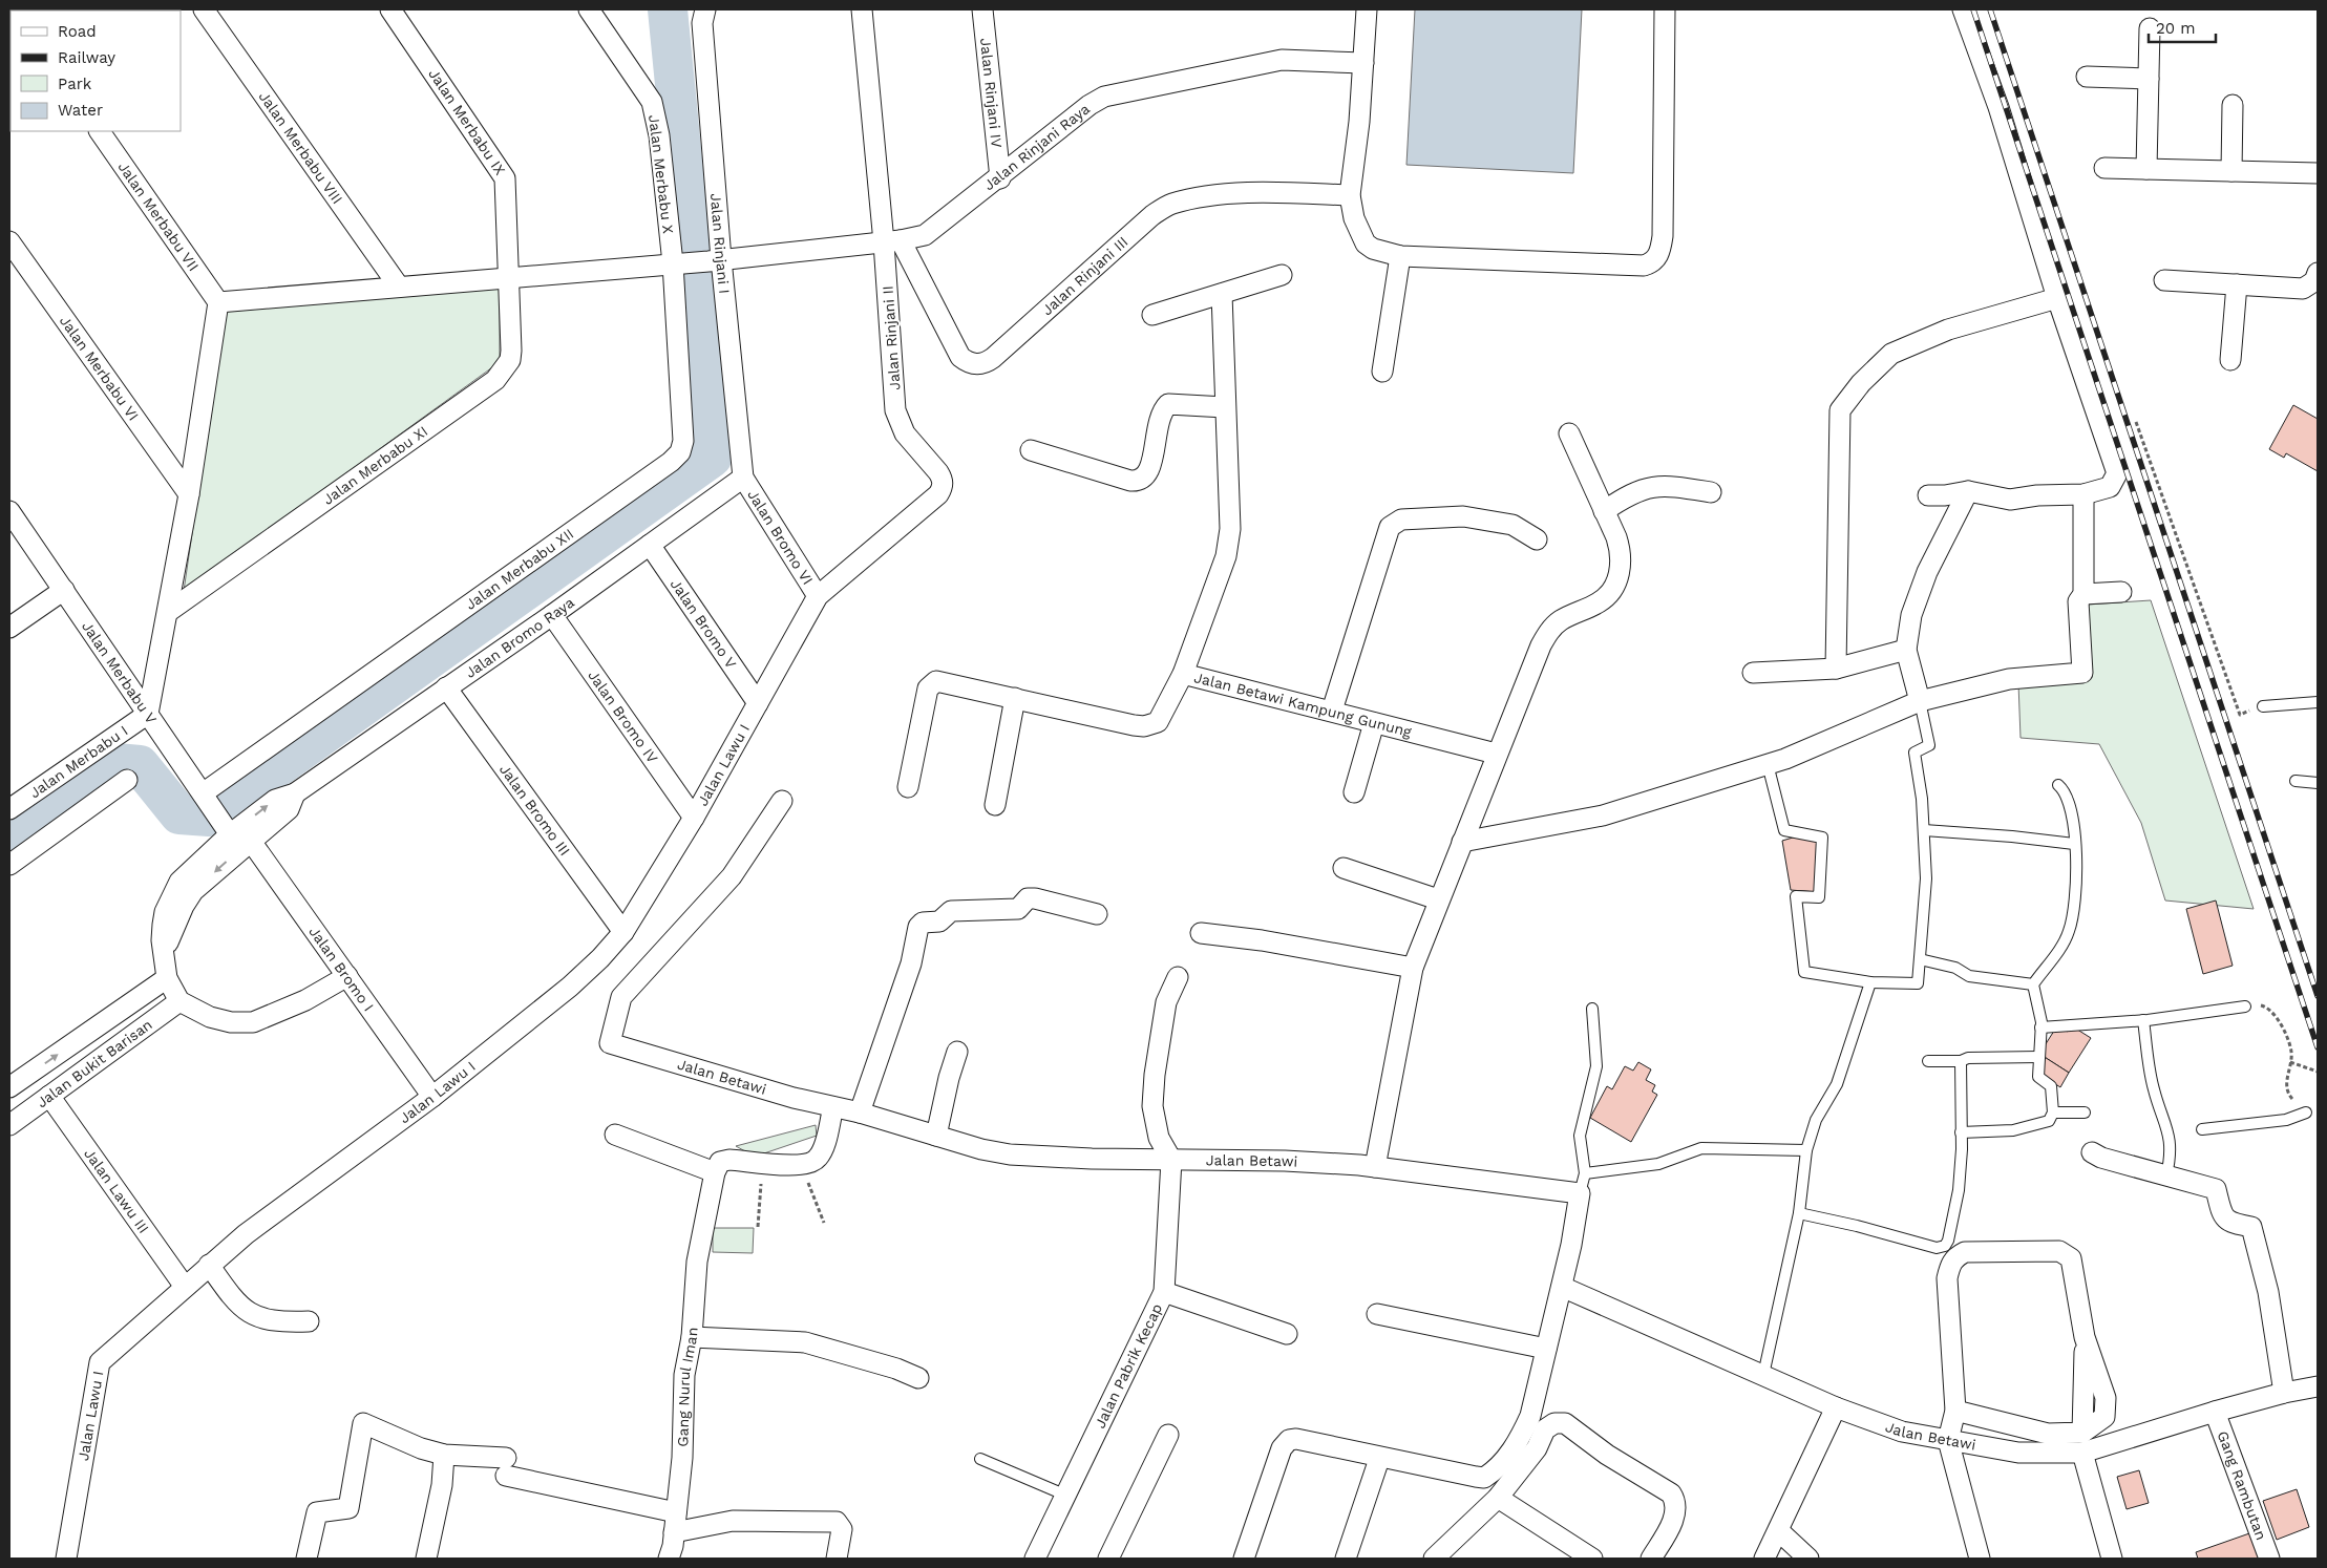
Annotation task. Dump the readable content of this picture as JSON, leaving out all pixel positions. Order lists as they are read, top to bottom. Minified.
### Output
{"streets":{"street":["Jalan Rinjani IV","Jalan Merbabu IX","Jalan Merbabu VIII","Jalan Rinjani Raya","Jalan Merbabu X","Jalan Merbabu VII","Jalan Rinjani I","Jalan Rinjani III","Jalan Rinjani II","Jalan Merbabu VI","Jalan Merbabu XI","Jalan Bromo VI","Jalan Merbabu XII","Jalan Bromo V","Jalan Bromo Raya","Jalan Merbabu V","Jalan Betawi Kampung Gunung","Jalan Bromo IV","Jalan Merbabu I","Jalan Lawu I","Jalan Bromo III","Jalan Bromo I","Jalan Bukit Barisan","Jalan Betawi","Jalan Lawu III","Jalan Pabrik Kecap","Gang Nurul Iman","Gang Rambutan"]},"crossings":[["Jalan Rinjani IV","Jalan Rinjani Raya"],["Jalan Merbabu IX","Jalan Rinjani Raya"],["Jalan Merbabu IX","Jalan Merbabu XI"],["Jalan Merbabu VIII","Jalan Rinjani Raya"],["Jalan Rinjani Raya","Jalan Merbabu X"],["Jalan Rinjani Raya","Jalan Merbabu VII"],["Jalan Rinjani Raya","Jalan Rinjani I"],["Jalan Rinjani Raya","Jalan Rinjani III"],["Jalan Rinjani Raya","Jalan Rinjani II"],["Jalan Rinjani Raya","Jalan Merbabu XI"],["Jalan Rinjani Raya","Jalan Merbabu XII"],["Jalan Merbabu X","Jalan Merbabu XII"],["Jalan Rinjani I","Jalan Bromo VI"],["Jalan Rinjani I","Jalan Bromo Raya"],["Jalan Rinjani III","Jalan Rinjani II"],["Jalan Rinjani II","Jalan Bromo VI"],["Jalan Rinjani II","Jalan Lawu I"],["Jalan Bromo VI","Jalan Bromo Raya"],["Jalan Bromo VI","Jalan Lawu I"],["Jalan Merbabu XII","Jalan Merbabu V"],["Jalan Bromo V","Jalan Bromo Raya"],["Jalan Bromo V","Jalan Lawu I"],["Jalan Bromo Raya","Jalan Merbabu V"],["Jalan Bromo Raya","Jalan Bromo IV"],["Jalan Bromo Raya","Jalan Bromo III"],["Jalan Bromo Raya","Jalan Bromo I"],["Jalan Bromo Raya","Jalan Bukit Barisan"],["Jalan Merbabu V","Jalan Merbabu I"],["Jalan Bromo IV","Jalan Lawu I"],["Jalan Lawu I","Jalan Bromo III"],["Jalan Lawu I","Jalan Bromo I"],["Jalan Lawu I","Jalan Lawu III"],["Jalan Bukit Barisan","Jalan Lawu III"],["Jalan Betawi","Jalan Pabrik Kecap"],["Jalan Betawi","Gang Rambutan"]],"legend":["Road","Railway","Park","Water"],"scale_bar":"20 m"}
